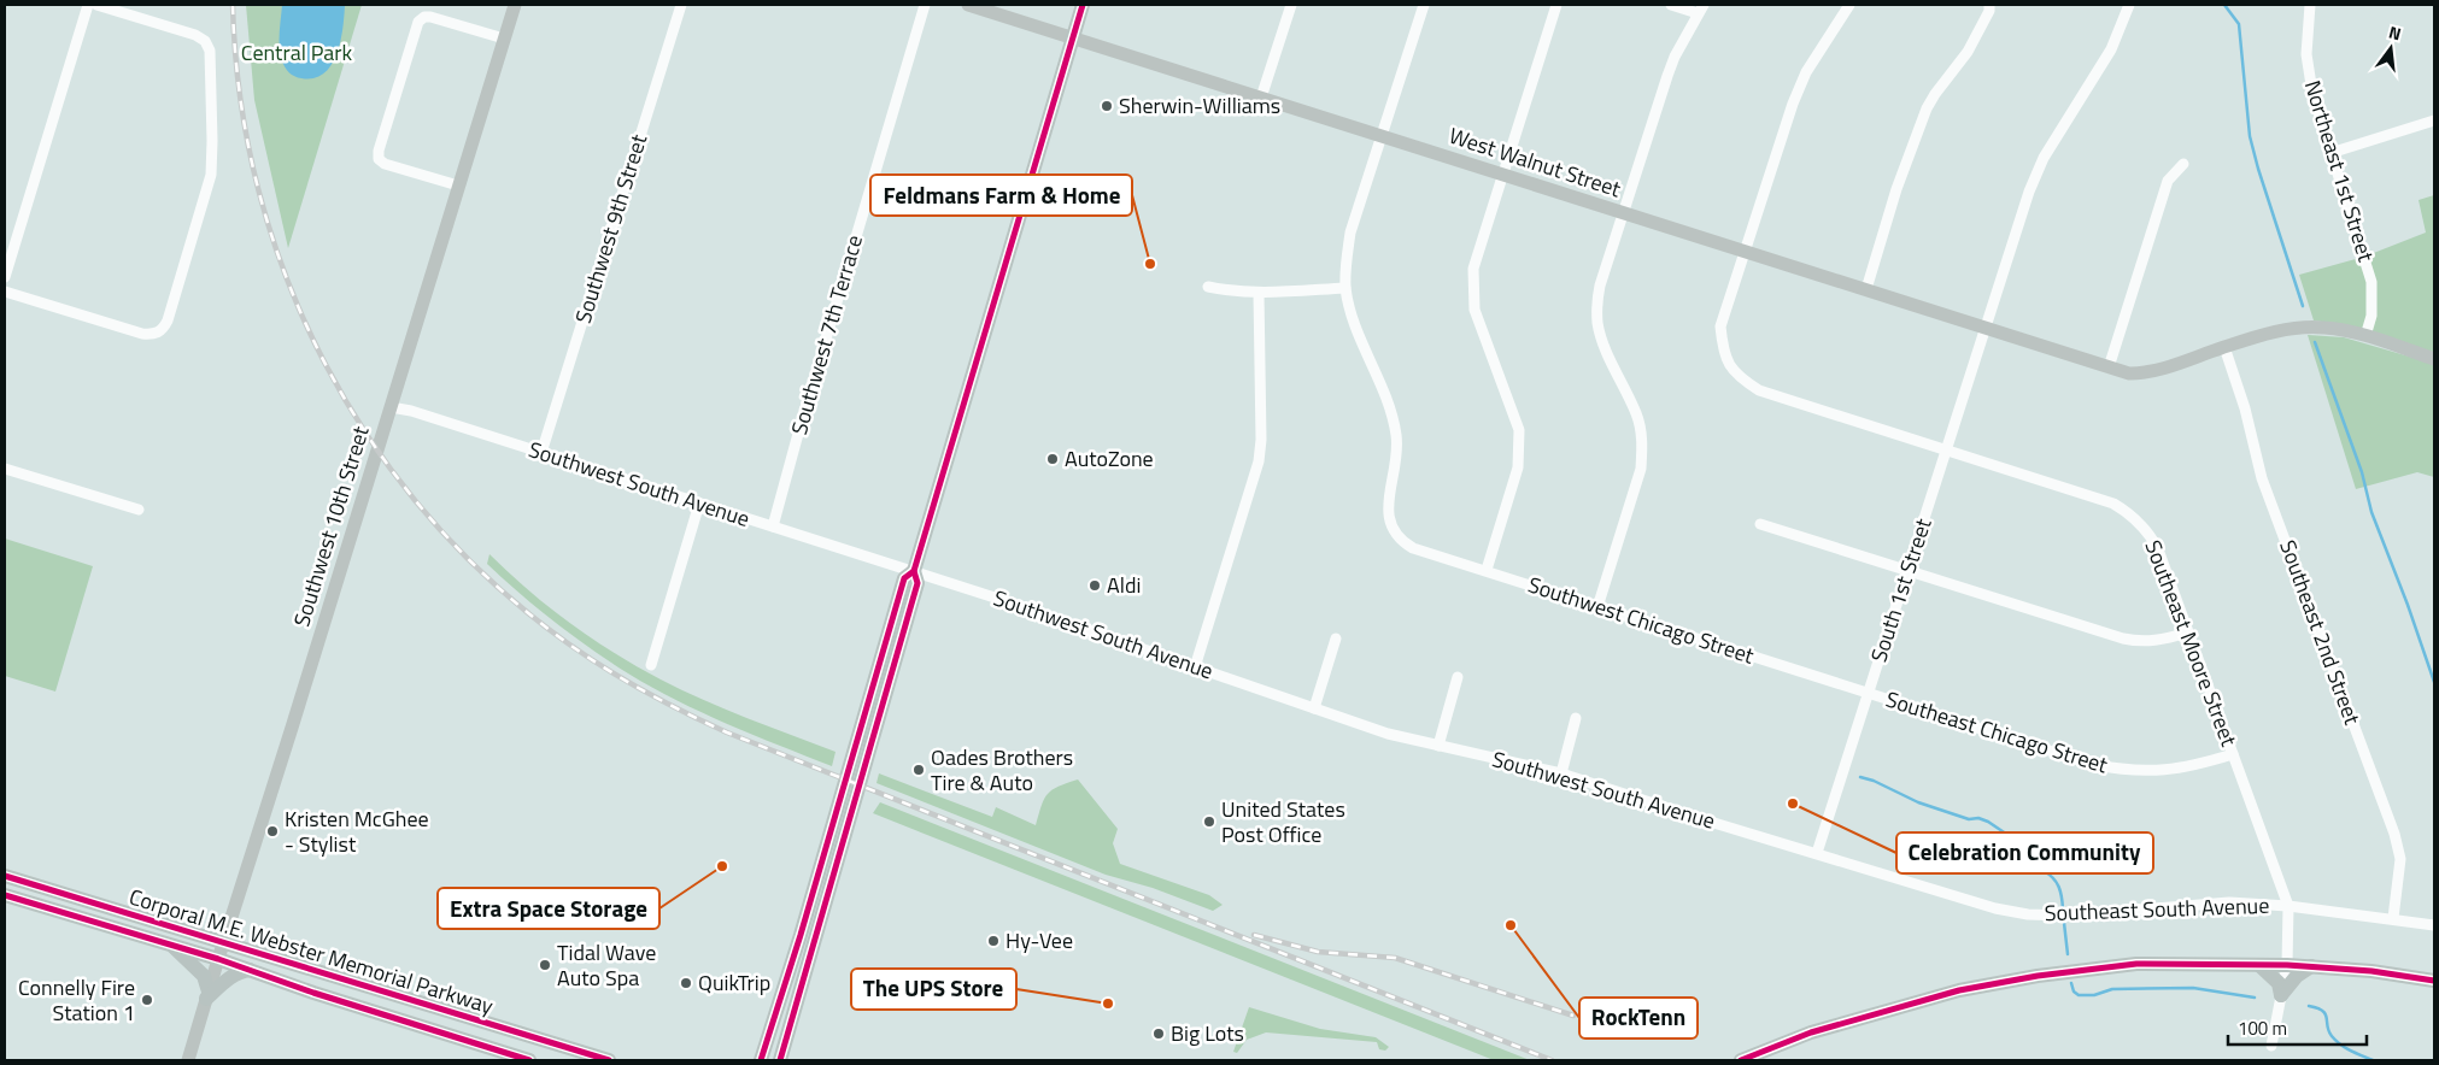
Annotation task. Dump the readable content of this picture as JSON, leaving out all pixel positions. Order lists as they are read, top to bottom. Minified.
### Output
{"streets":{"main road":["Corporal M.E. Webster Memorial Parkway"],"street":["West Walnut Street","Northeast 1st Street","Southwest 9th Street","Southwest 7th Terrace","Southwest South Avenue","Southwest 10th Street","South 1st Street","Southwest Chicago Street","Southeast 2nd Street","Southeast Moore Street","Southeast Chicago Street","Southeast South Avenue"]},"crossings":[["West Walnut Street","Northeast 1st Street"],["West Walnut Street","South 1st Street"],["West Walnut Street","Southeast 2nd Street"],["West Walnut Street","Southeast Moore Street"],["Southwest 9th Street","Southwest South Avenue"],["Southwest 7th Terrace","Southwest South Avenue"],["Southwest South Avenue","Southwest 10th Street"],["Southwest South Avenue","South 1st Street"],["Southwest South Avenue","Southeast South Avenue"],["Southwest 10th Street","Corporal M.E. Webster Memorial Parkway"],["South 1st Street","Southwest Chicago Street"],["South 1st Street","Southeast Moore Street"],["South 1st Street","Southeast Chicago Street"],["South 1st Street","Southeast South Avenue"],["Southwest Chicago Street","Southeast Chicago Street"],["Southeast 2nd Street","Southeast South Avenue"],["Southeast Moore Street","Southeast Chicago Street"],["Southeast Moore Street","Southeast South Avenue"]],"parks":["Central Park"],"places":["Sherwin-Williams","Feldmans Farm & Home","AutoZone","Aldi","Oades Brothers Tire & Auto","Celebration Community","United States Post Office","Kristen McGhee - Stylist","Extra Space Storage","RockTenn","Hy-Vee","Tidal Wave Auto Spa","QuikTrip","Connelly Fire Station 1","The UPS Store","Big Lots"],"scale_bar":"100 m","north":"top"}
